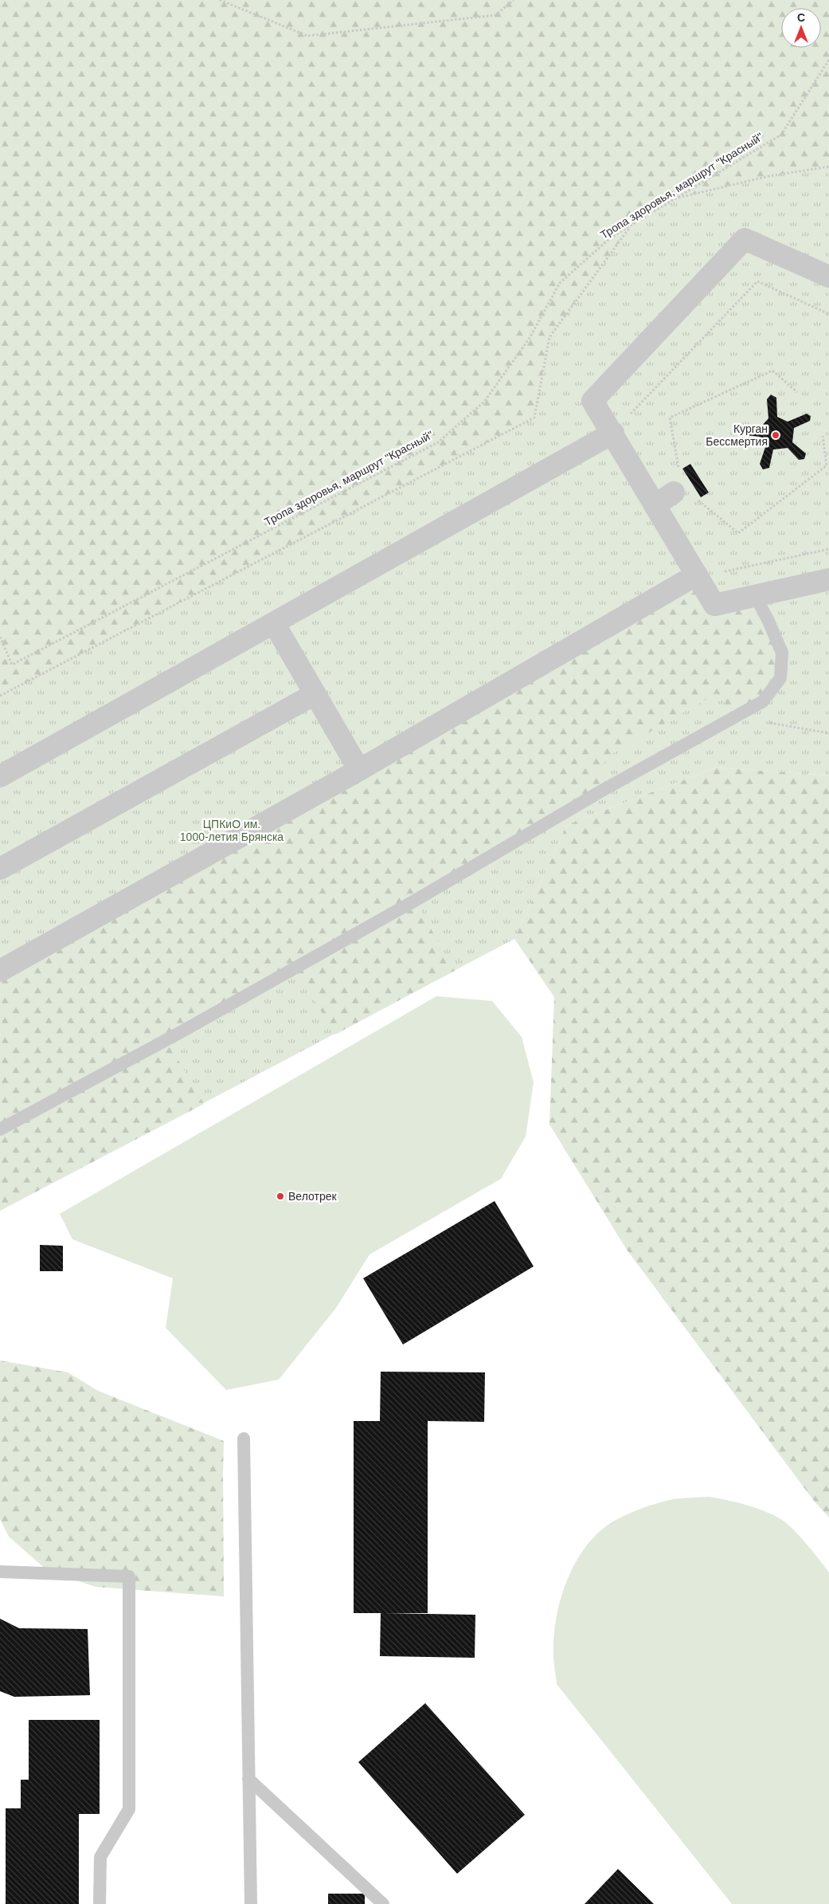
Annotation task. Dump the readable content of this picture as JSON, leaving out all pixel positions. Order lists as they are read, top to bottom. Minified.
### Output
{"streets":{"path":["Тропа здоровья, маршрут \"Красный\""]},"parks":["ЦПКиО им. 1000-летия Брянска"],"places":["Курган Бессмертия","Велотрек"],"north":"top"}
